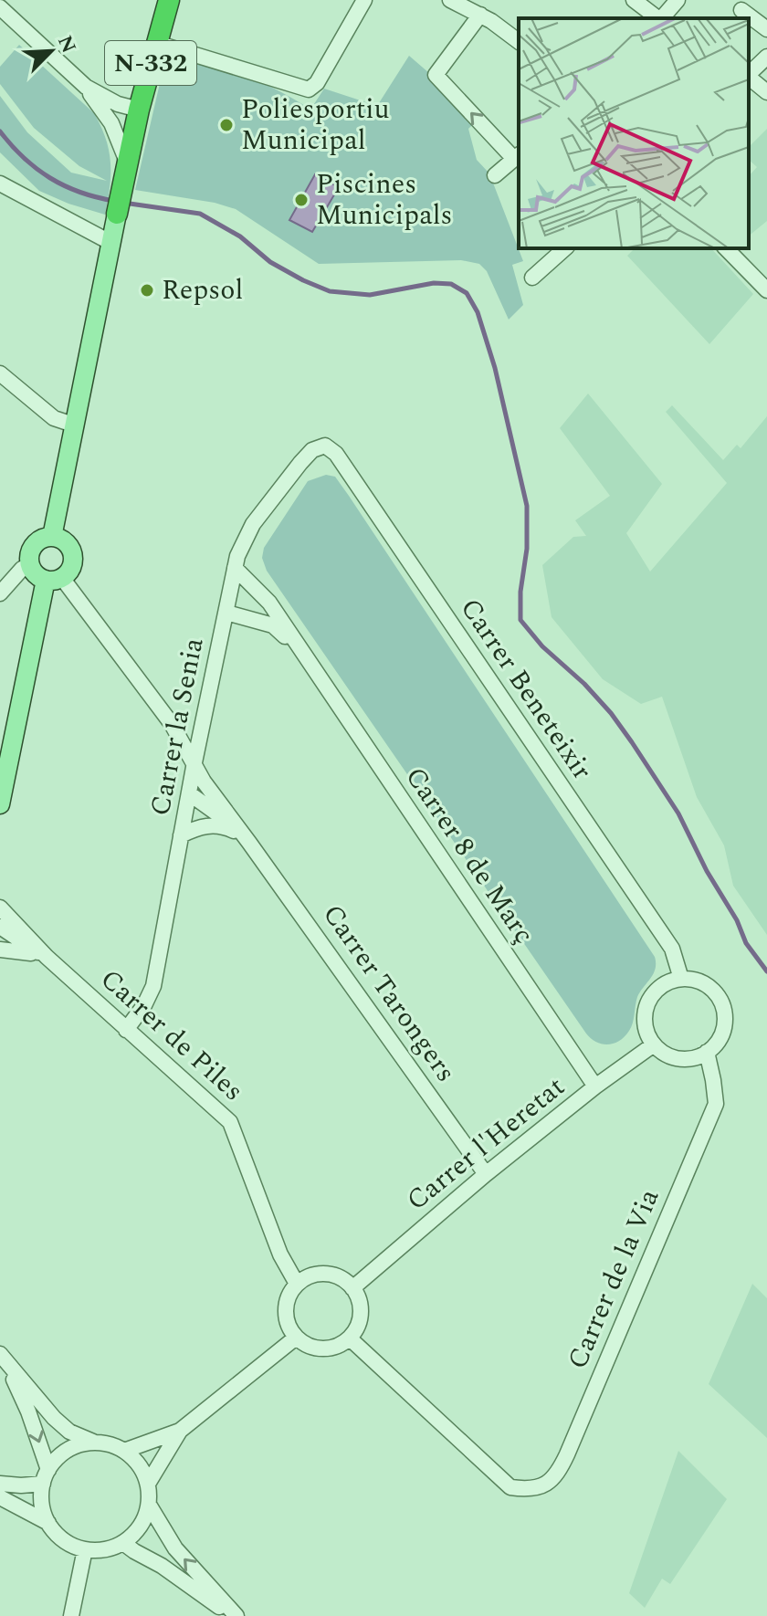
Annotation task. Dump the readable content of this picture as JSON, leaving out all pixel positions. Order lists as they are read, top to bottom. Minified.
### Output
{"streets":{"highway":["N-332"],"street":["Carrer Beneteixir","Carrer la Senia","Carrer 8 de Març","Carrer Tarongers","Carrer de Piles","Carrer l'Heretat","Carrer de la Via"]},"crossings":[["Carrer Beneteixir","Carrer la Senia"],["Carrer Beneteixir","Carrer l'Heretat"],["Carrer Beneteixir","Carrer de la Via"],["Carrer la Senia","Carrer 8 de Març"],["Carrer la Senia","Carrer Tarongers"],["Carrer la Senia","Carrer de Piles"],["Carrer 8 de Març","Carrer l'Heretat"],["Carrer Tarongers","Carrer l'Heretat"],["Carrer de Piles","Carrer l'Heretat"],["Carrer de Piles","Carrer de la Via"],["Carrer l'Heretat","Carrer de la Via"]],"places":["Poliesportiu Municipal","Piscines Municipals","Repsol"],"north":"top right"}
